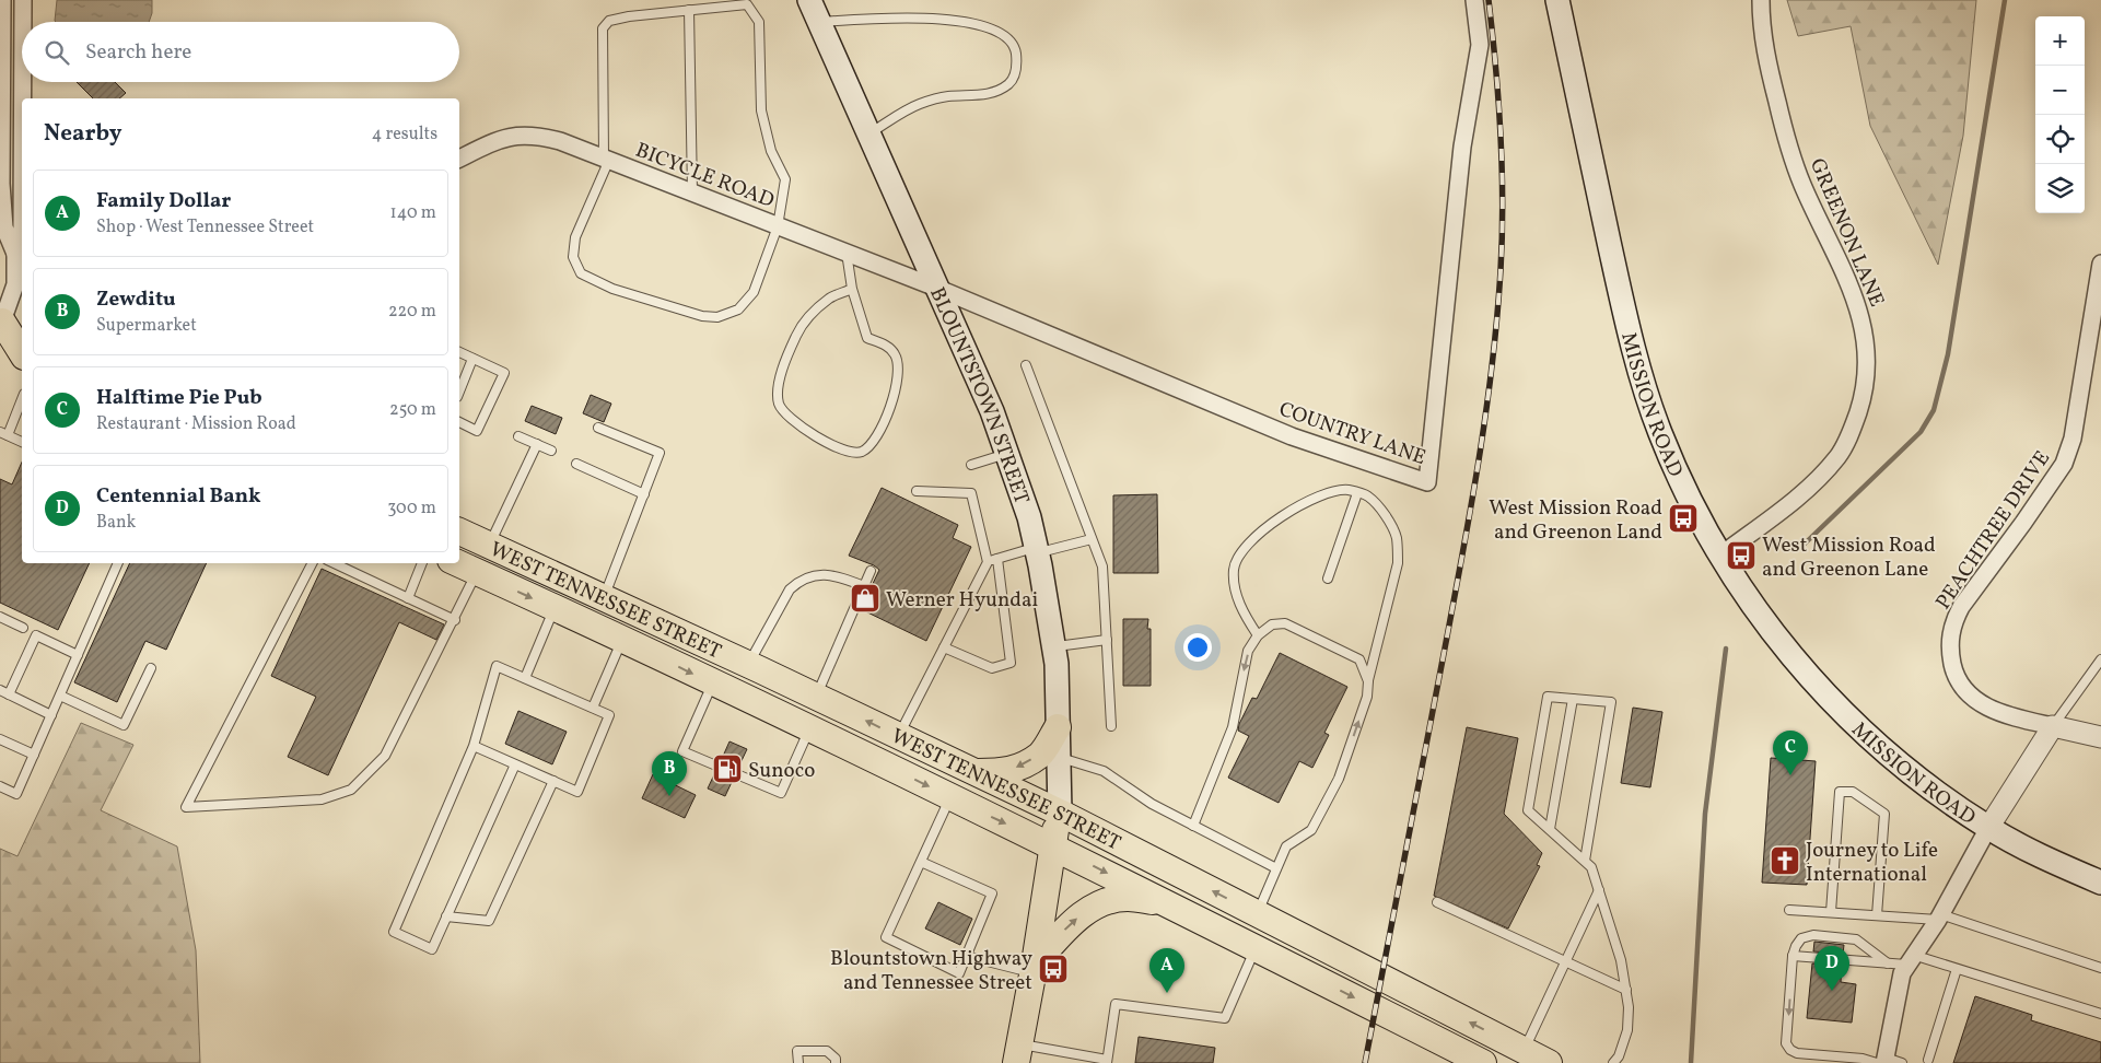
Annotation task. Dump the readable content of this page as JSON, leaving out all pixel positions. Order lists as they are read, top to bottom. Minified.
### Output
{"streets":{"main road":["BLOUNTSTOWN STREET","MISSION ROAD","WEST TENNESSEE STREET"],"street":["BICYCLE ROAD","GREENON LANE","COUNTRY LANE","PEACHTREE DRIVE"]},"crossings":[["BICYCLE ROAD","BLOUNTSTOWN STREET"],["BICYCLE ROAD","COUNTRY LANE"],["GREENON LANE","MISSION ROAD"],["BLOUNTSTOWN STREET","COUNTRY LANE"],["BLOUNTSTOWN STREET","WEST TENNESSEE STREET"]],"places":{"bus stop":["West Mission Road and Greenon Land","West Mission Road and Greenon Lane","Blountstown Highway and Tennessee Street"],"shop":["Werner Hyundai"],"fuel station":["Sunoco"],"church":["Journey to Life International"]},"page":{"map_buttons":["+","−"],"search":"Search here","heading":["Nearby","4 results"],"list":[{"mark":"A","name":"Family Dollar","note":"Shop · West Tennessee Street","value":"140 m"},{"mark":"B","name":"Zewditu","note":"Supermarket","value":"220 m"},{"mark":"C","name":"Halftime Pie Pub","note":"Restaurant · Mission Road","value":"250 m"},{"mark":"D","name":"Centennial Bank","note":"Bank","value":"300 m"}],"pins":["C","B","D","A"]}}
